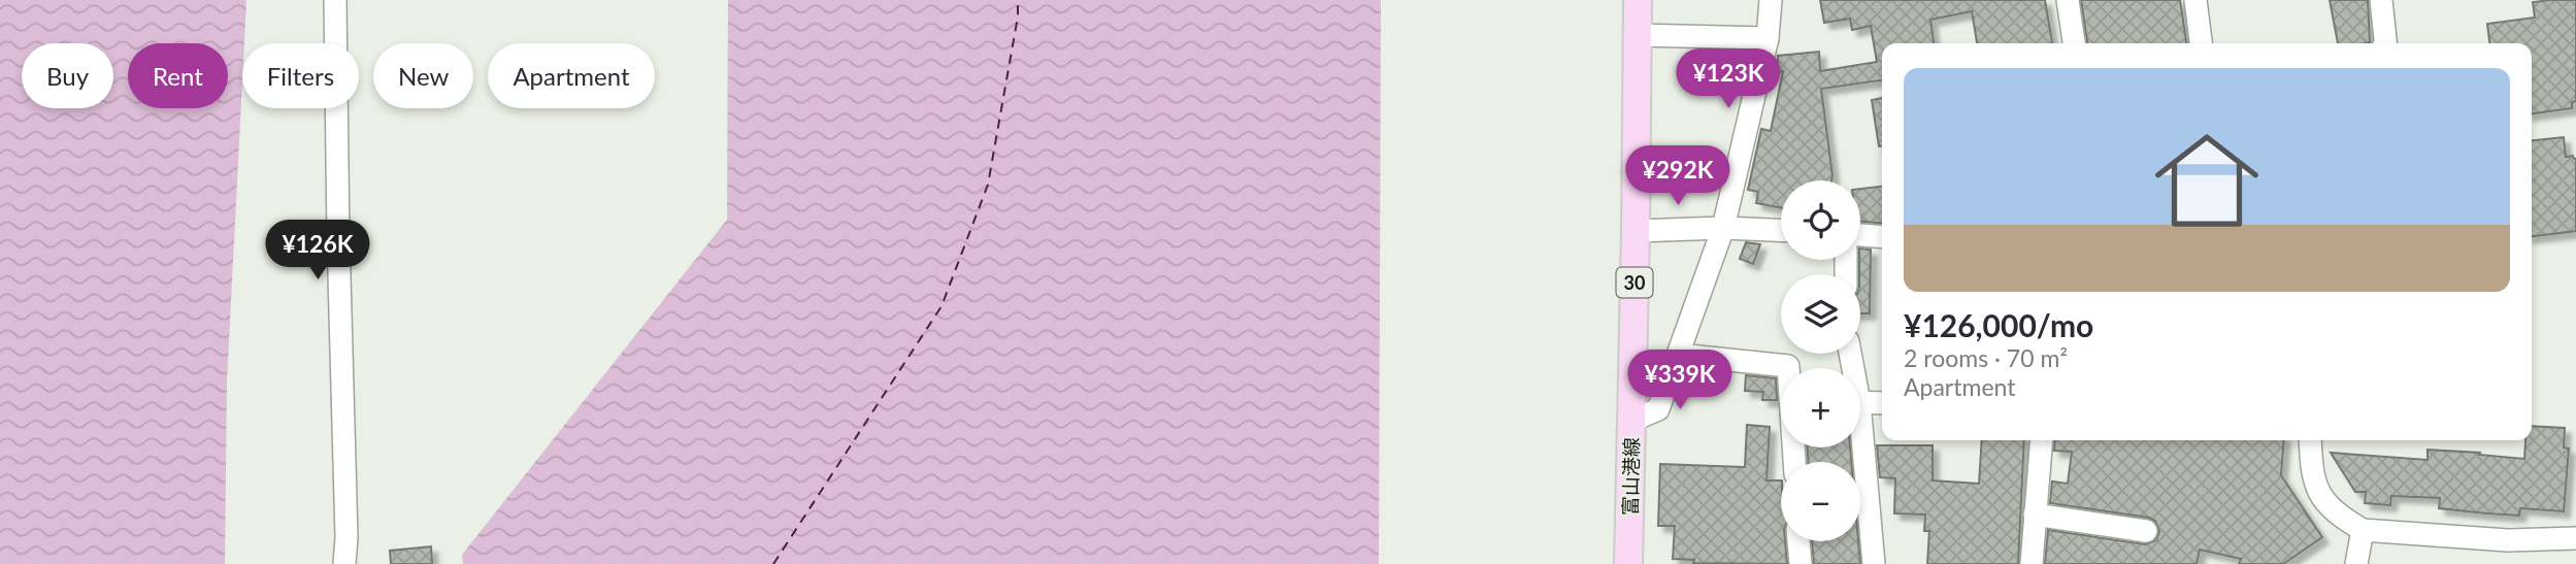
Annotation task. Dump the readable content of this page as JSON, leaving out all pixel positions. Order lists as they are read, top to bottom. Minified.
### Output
{"streets":{"main road":["30","富山港線"]},"page":{"chip":["Buy","Rent","Filters","New","Apartment"],"list":[{"name":"¥126,000/mo","note":"2 rooms · 70 m² · Apartment"}],"price":["¥123K","¥292K","¥126K","¥339K"],"map_buttons":["+","−"]}}
